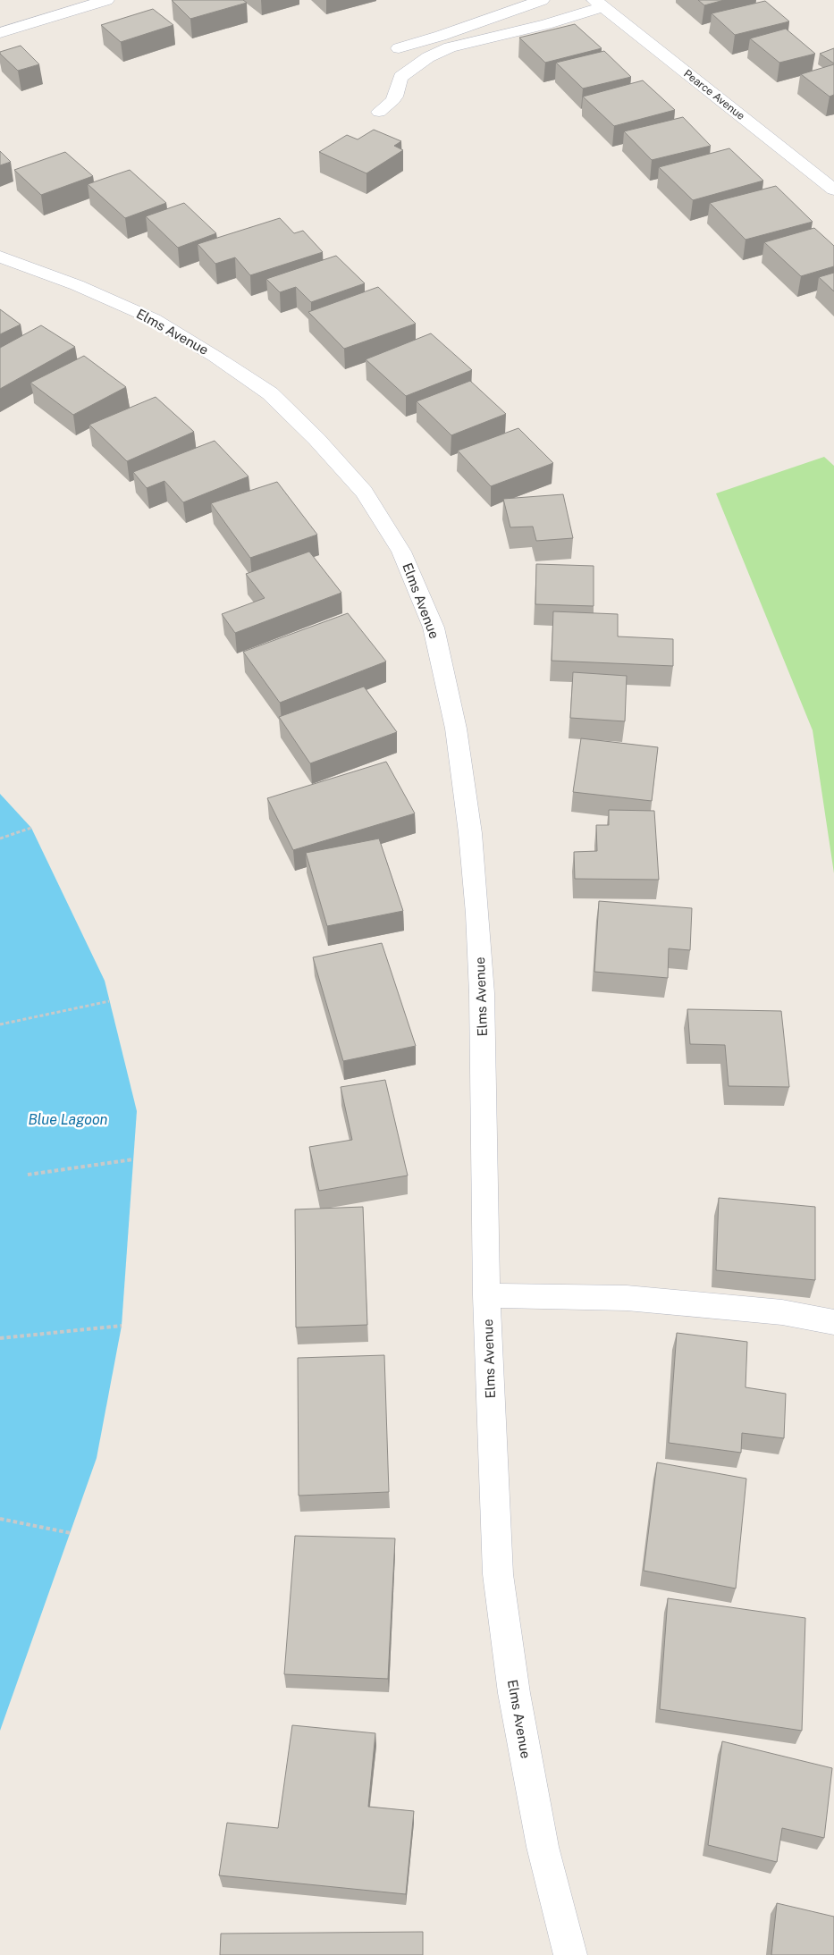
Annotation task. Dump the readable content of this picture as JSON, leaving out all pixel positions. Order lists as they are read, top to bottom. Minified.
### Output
{"streets":{"street":["Pearce Avenue","Elms Avenue"]},"water":["Blue Lagoon"]}
